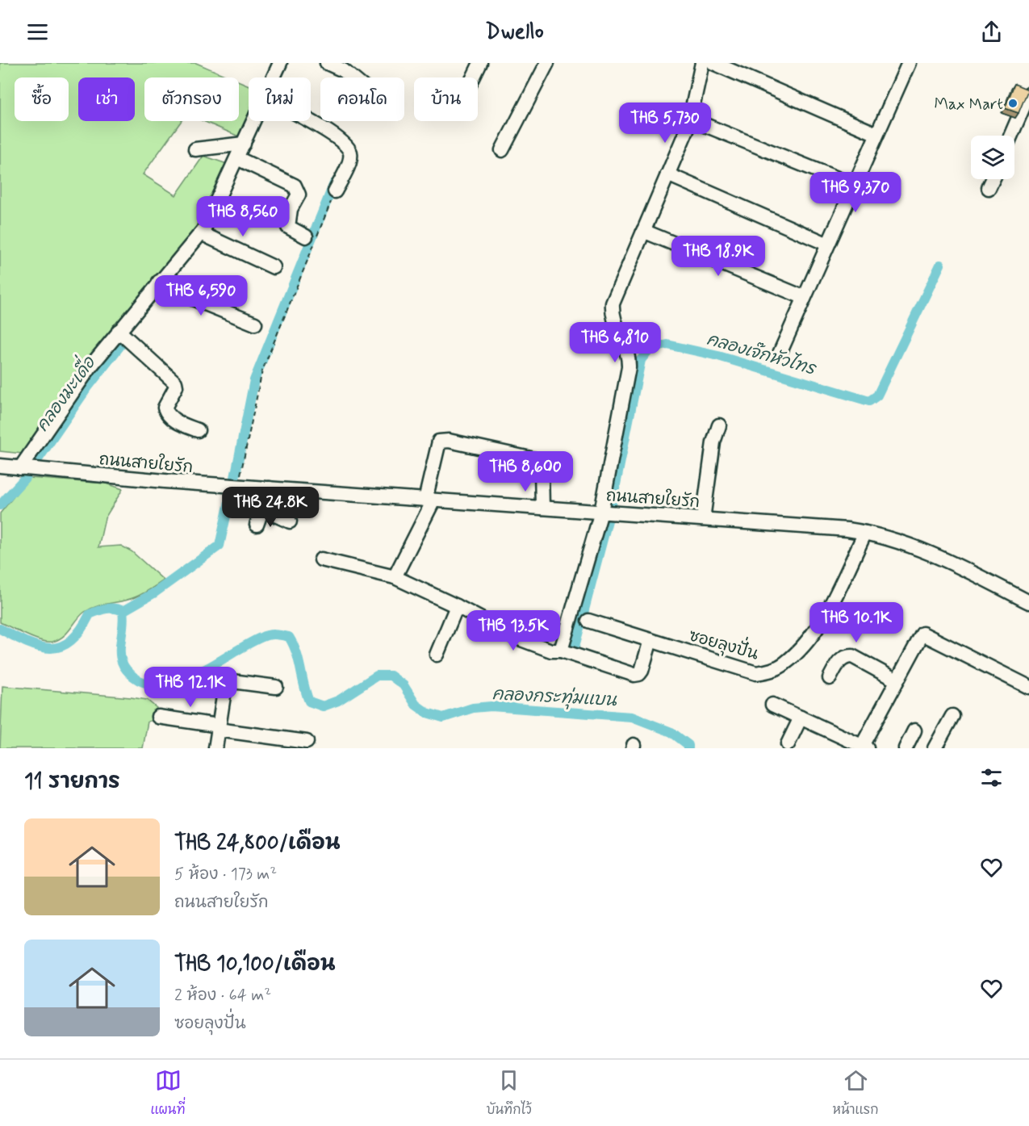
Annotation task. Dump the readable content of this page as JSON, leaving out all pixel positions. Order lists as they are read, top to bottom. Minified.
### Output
{"streets":{"street":["ถนนสายใยรัก","ซอยลุงปั่น"]},"crossings":[["ถนนสายใยรัก","ซอยลุงปั่น"]],"water":["คลองเจ๊กหัวไทร","คลองมะเดื่อ","คลองกระทุ่มแบน"],"places":["Max Mart"],"page":{"header":"Dwello","chip":["ซื้อ","เช่า","ตัวกรอง","ใหม่","คอนโด","บ้าน"],"price":["THB 5,730","THB 9,370","THB 8,560","THB 18.9K","THB 6,590","THB 6,810","THB 8,600","THB 24.8K","THB 10.1K","THB 13.5K","THB 12.1K"],"heading":"11 รายการ","list":[{"name":"THB 24,800/เดือน","note":"5 ห้อง · 173 m² · ถนนสายใยรัก"},{"name":"THB 10,100/เดือน","note":"2 ห้อง · 64 m² · ซอยลุงปั่น"}],"tabs":["แผนที่","บันทึกไว้","หน้าแรก"]}}
